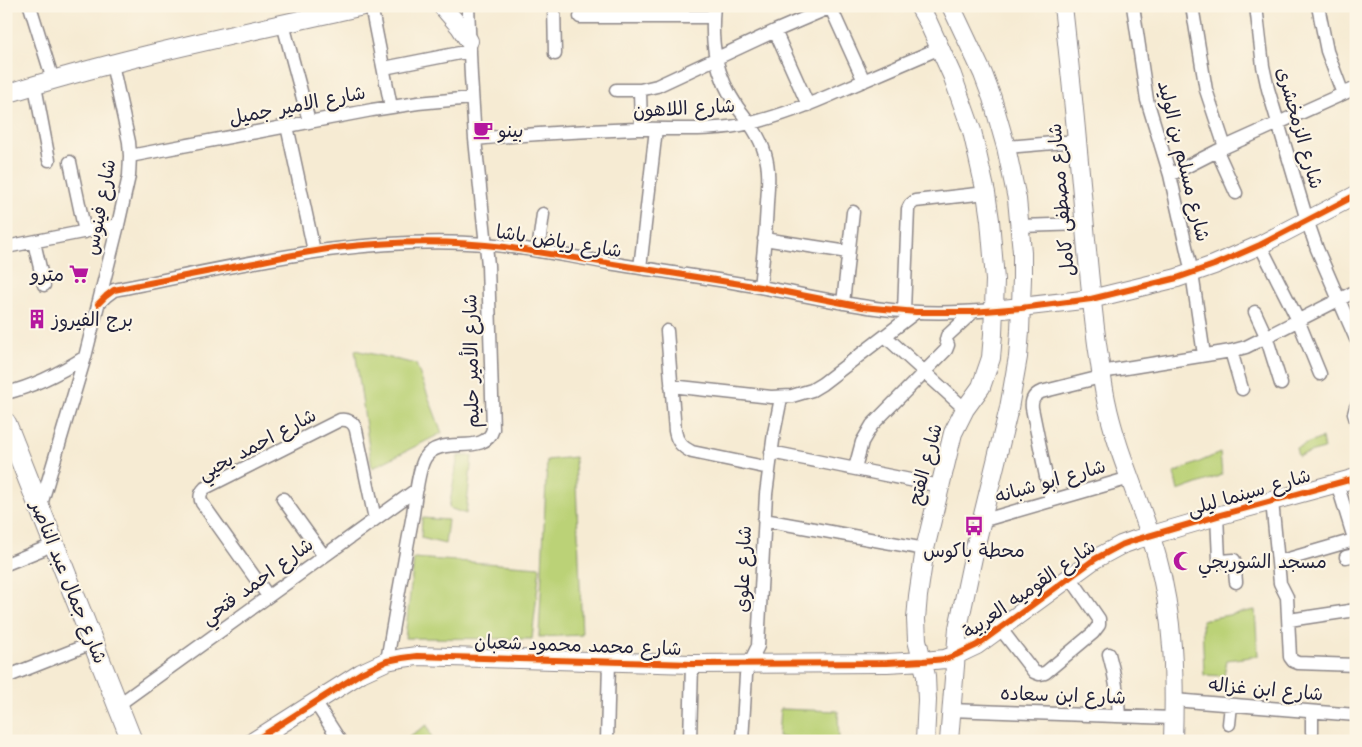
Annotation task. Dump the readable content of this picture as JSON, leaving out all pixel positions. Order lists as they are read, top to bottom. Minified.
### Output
{"streets":{"main road":["شارع جمال عبد الناصر"],"street":["شارع الامير جميل","شارع اللاهون","شارع الزمخشرى","شارع مسلم بن الوليد","شارع مصطفى كامل","شارع فينوس","شارع رياض باشا","شارع الأمير حليم","شارع احمد يحيي","شارع الفتح","شارع ابو شبانه","شارع سينما ليلى","شارع علوى","شارع احمد فتحي","شارع القوميه العربية","شارع محمد محمود شعبان","شارع ابن غزاله","شارع ابن سعاده"]},"crossings":[["شارع الامير جميل","شارع فينوس"],["شارع الامير جميل","شارع الأمير حليم"],["شارع اللاهون","شارع الأمير حليم"],["شارع اللاهون","شارع الفتح"],["شارع الزمخشرى","شارع رياض باشا"],["شارع مسلم بن الوليد","شارع رياض باشا"],["شارع مصطفى كامل","شارع رياض باشا"],["شارع مصطفى كامل","شارع ابو شبانه"],["شارع مصطفى كامل","شارع سينما ليلى"],["شارع مصطفى كامل","شارع القوميه العربية"],["شارع مصطفى كامل","شارع ابن غزاله"],["شارع مصطفى كامل","شارع ابن سعاده"],["شارع فينوس","شارع رياض باشا"],["شارع فينوس","شارع جمال عبد الناصر"],["شارع رياض باشا","شارع الأمير حليم"],["شارع رياض باشا","شارع الفتح"],["شارع الأمير حليم","شارع احمد فتحي"],["شارع الأمير حليم","شارع محمد محمود شعبان"],["شارع احمد يحيي","شارع احمد فتحي"],["شارع الفتح","شارع القوميه العربية"],["شارع الفتح","شارع محمد محمود شعبان"],["شارع سينما ليلى","شارع القوميه العربية"],["شارع علوى","شارع محمد محمود شعبان"],["شارع احمد فتحي","شارع جمال عبد الناصر"],["شارع القوميه العربية","شارع محمد محمود شعبان"]],"places":{"cafe":["بينو"],"supermarket":["مترو"],"building":["برج الفيروز"],"bus stop":["محطة باكوس"],"mosque":["مسجد الشوربجي"]}}
